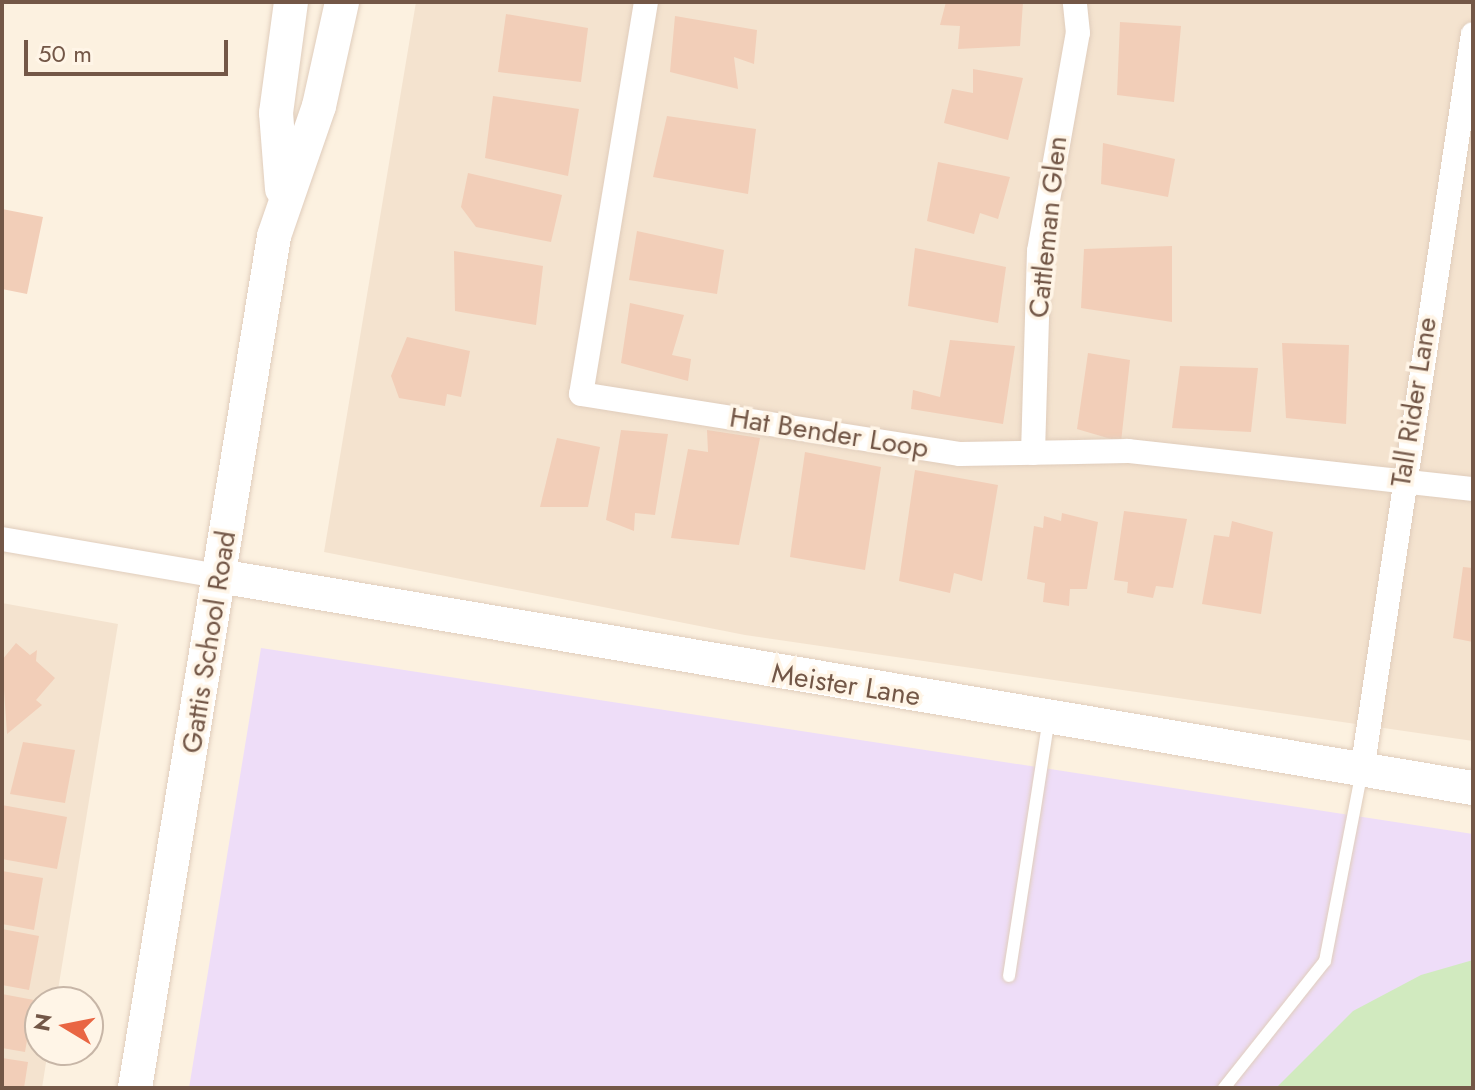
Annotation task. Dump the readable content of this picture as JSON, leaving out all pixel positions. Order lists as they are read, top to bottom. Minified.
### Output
{"streets":{"main road":["Gattis School Road","Meister Lane"],"street":["Cattleman Glen","Tall Rider Lane","Hat Bender Loop"]},"crossings":[["Cattleman Glen","Hat Bender Loop"],["Tall Rider Lane","Hat Bender Loop"],["Tall Rider Lane","Meister Lane"],["Gattis School Road","Meister Lane"]],"scale_bar":"50 m","north":"left"}
